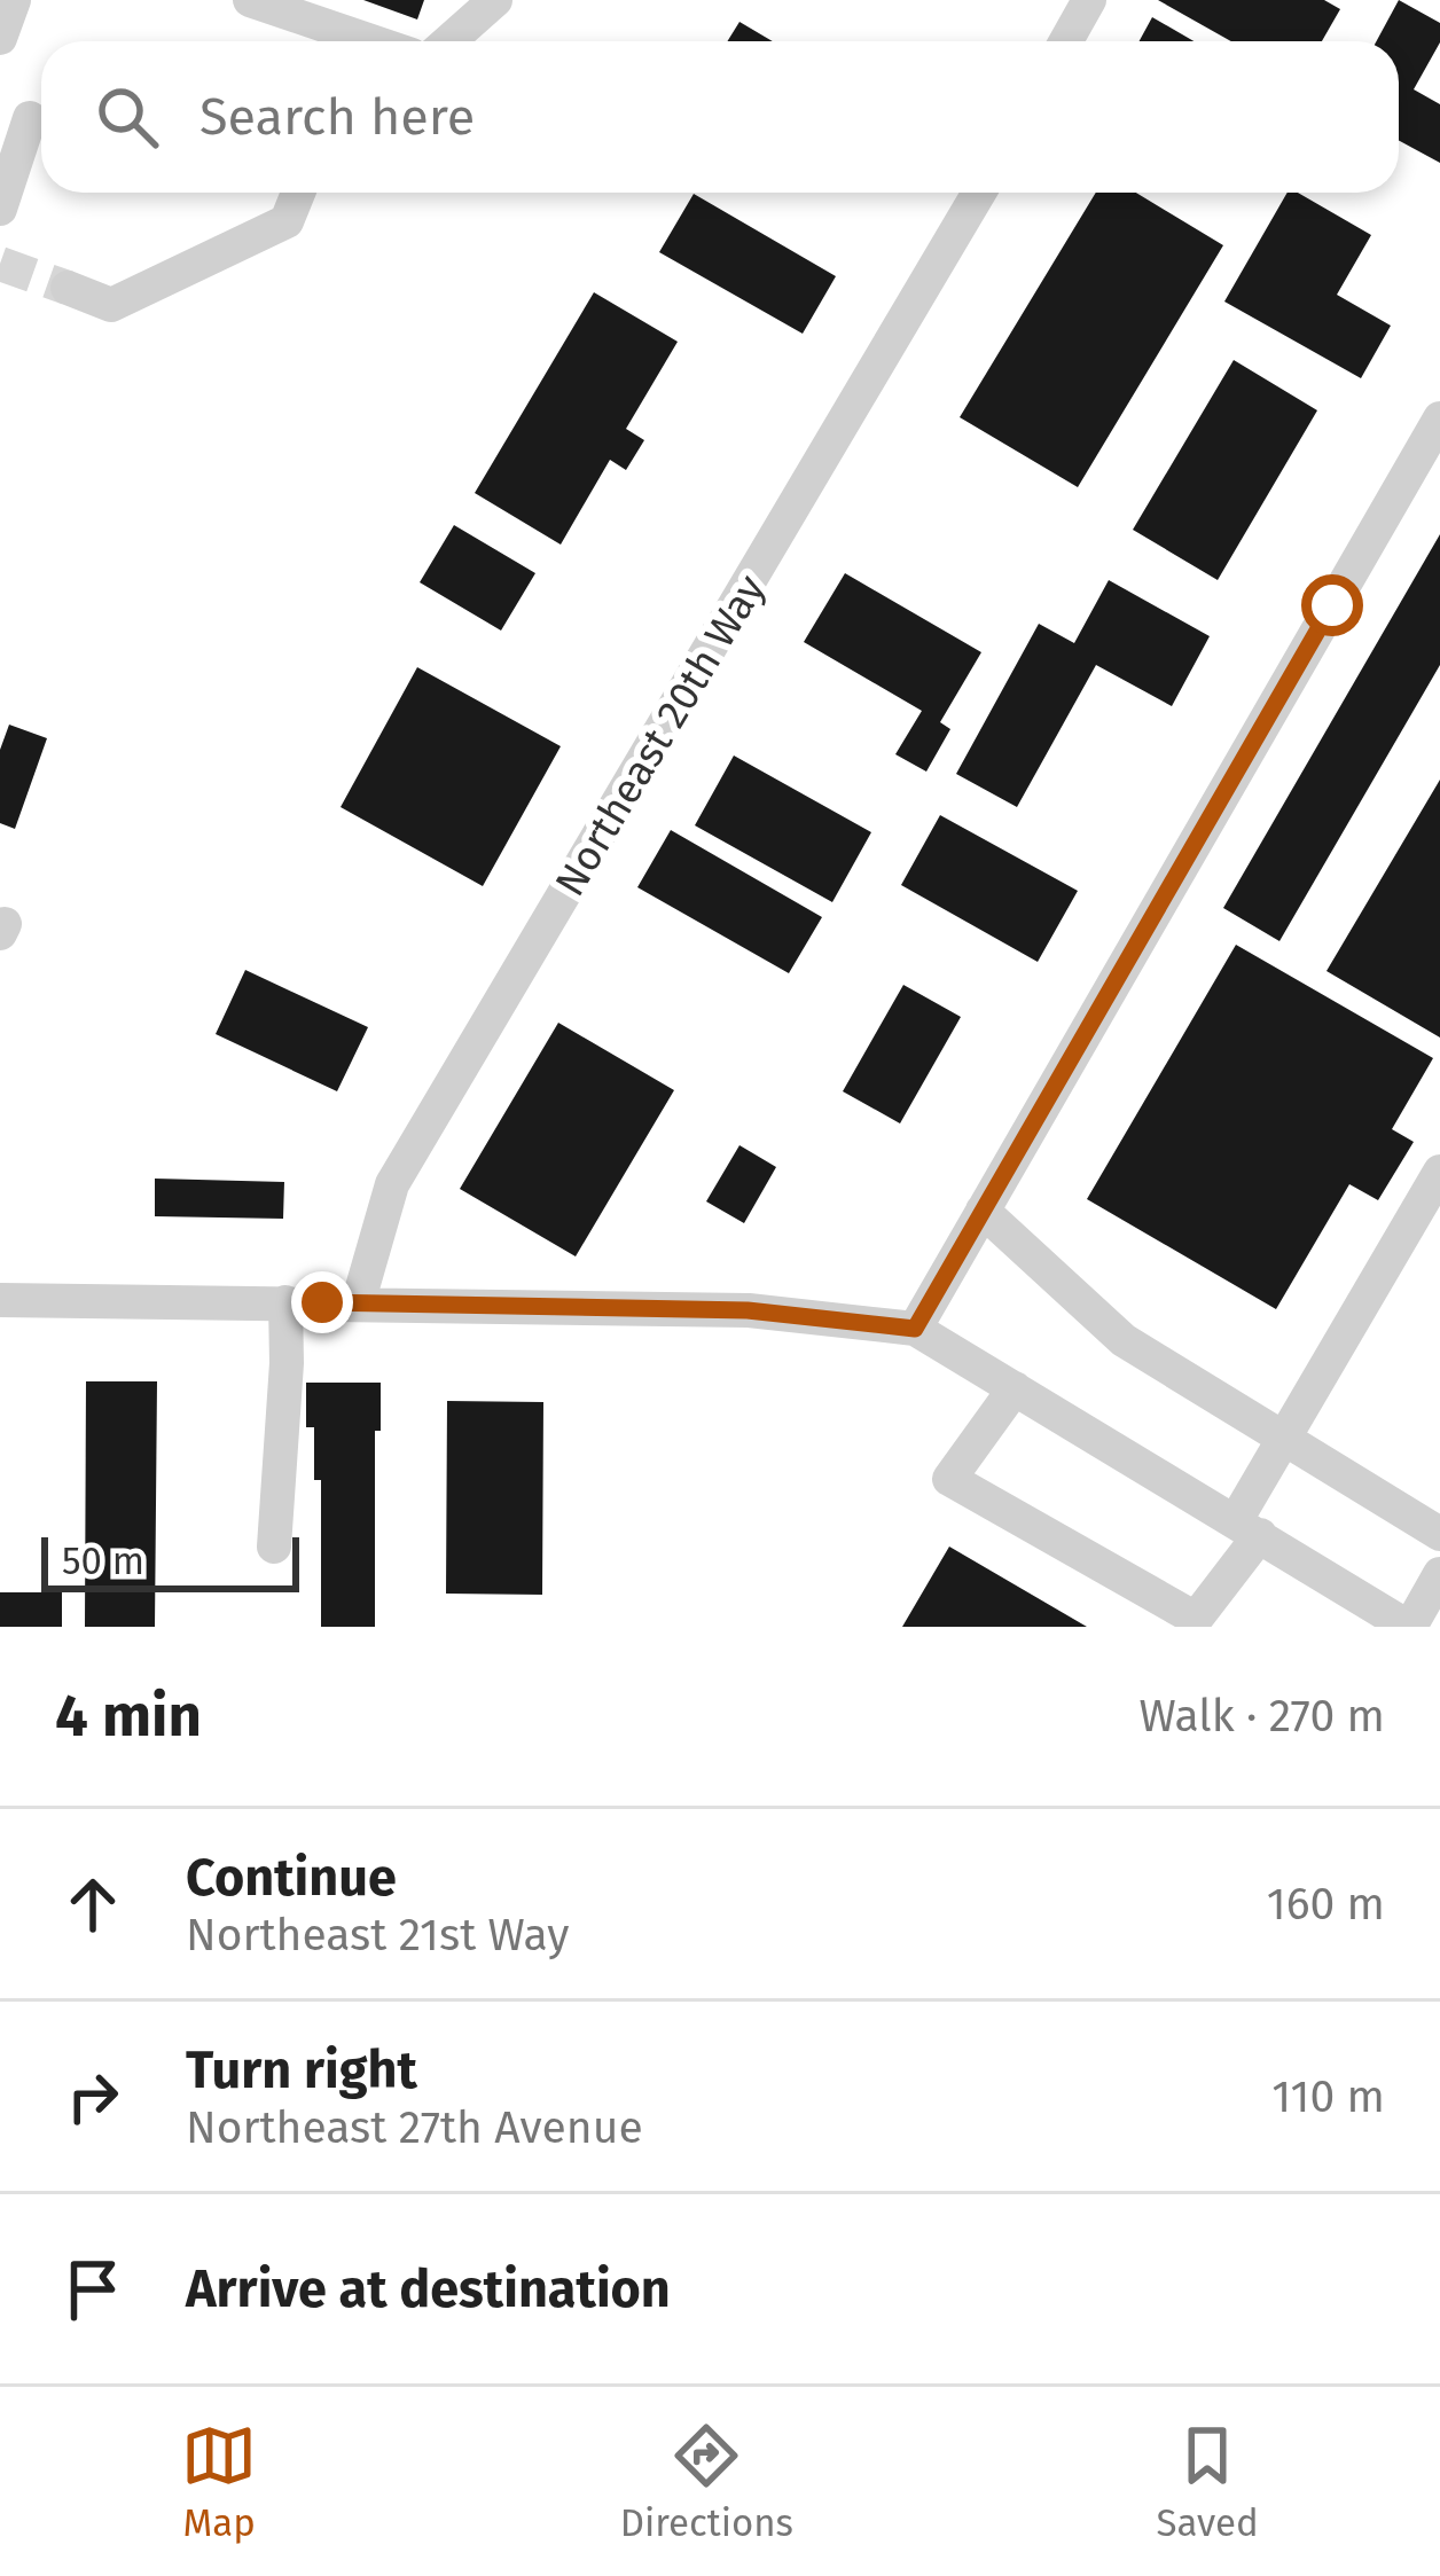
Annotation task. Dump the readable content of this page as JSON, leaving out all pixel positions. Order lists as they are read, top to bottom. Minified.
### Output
{"streets":{"street":["Northeast 20th Way"]},"scale_bar":"50 m","page":{"search":"Search here","scale":"50 m","heading":["4 min","Walk · 270 m"],"list":[["Continue","Northeast 21st Way","160 m"],["Turn right","Northeast 27th Avenue","110 m"],"Arrive at destination"],"nav":["Map","Directions","Saved"]}}
